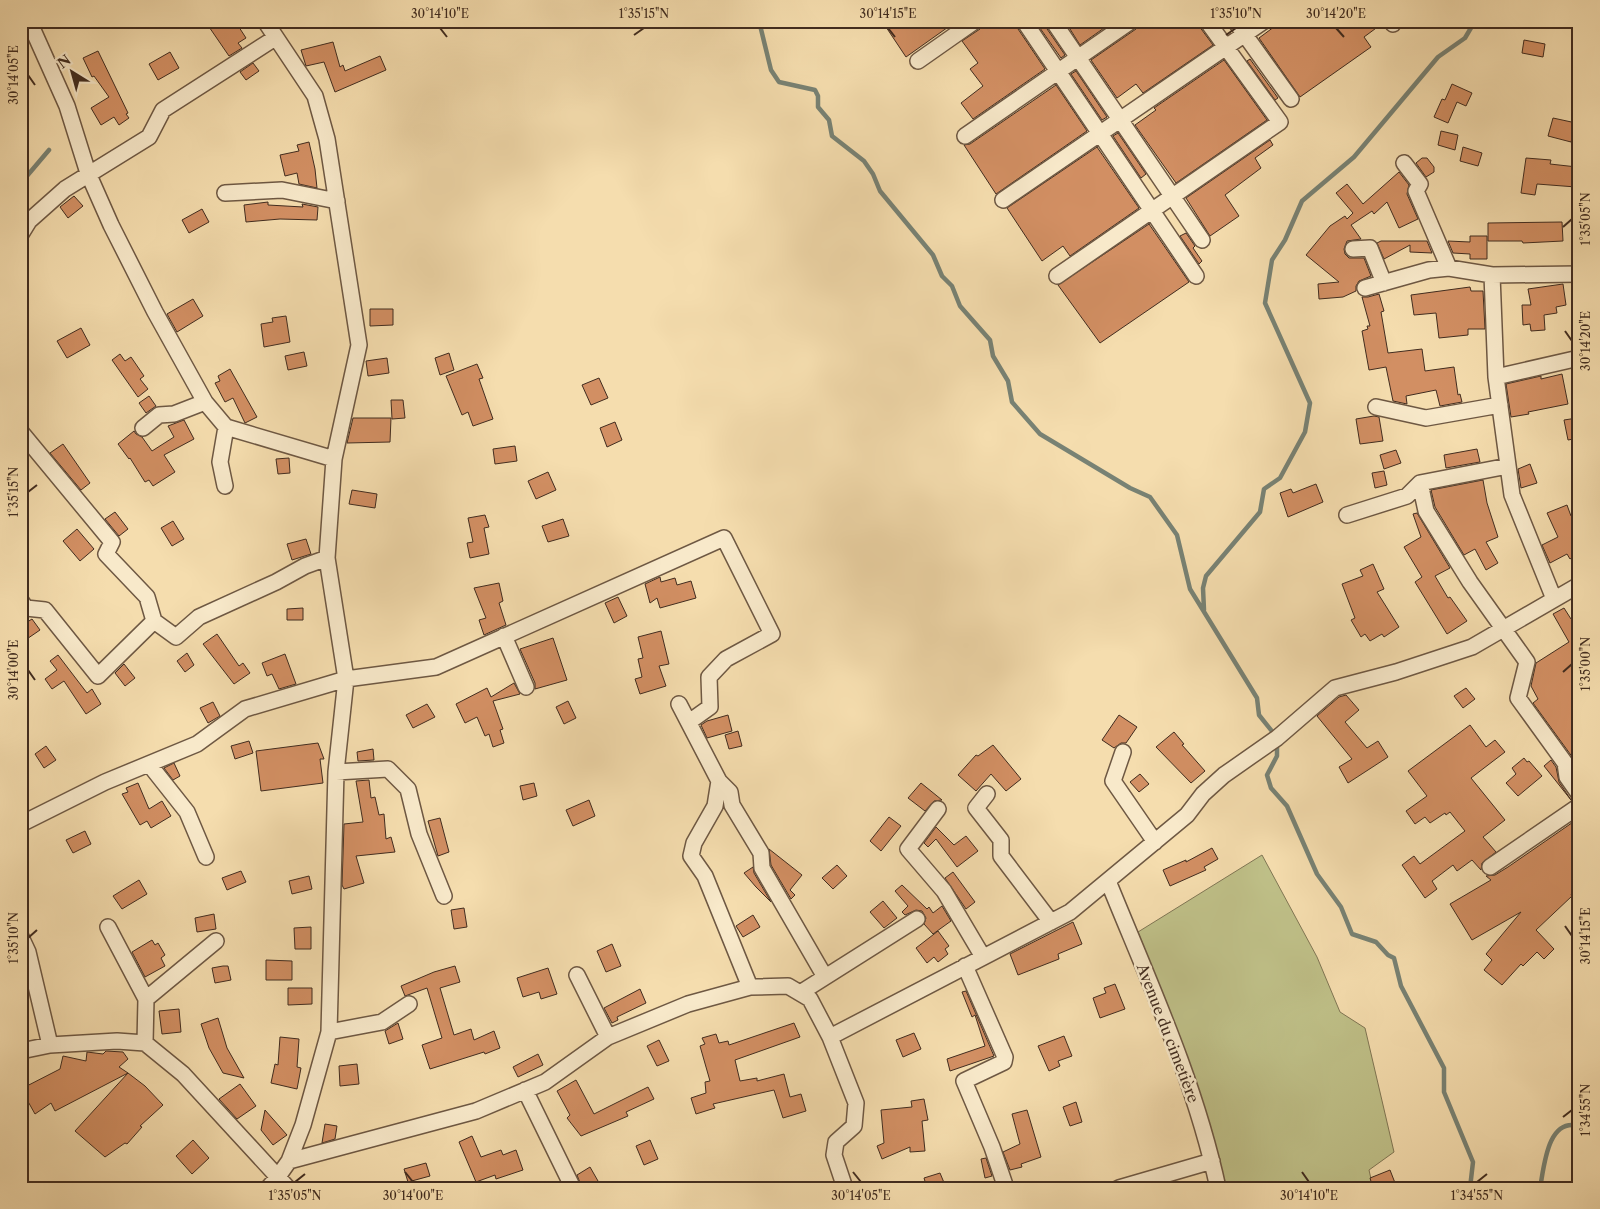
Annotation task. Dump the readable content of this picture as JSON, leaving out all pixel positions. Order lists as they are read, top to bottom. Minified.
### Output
{"streets":{"street":["Avenue du cimetière"]},"north":"top left","coordinates":["30°14'10\"E","1°35'15\"N","30°14'15\"E","1°35'10\"N","30°14'20\"E","30°14'05\"E","1°35'05\"N","1°35'00\"N","30°14'00\"E","1°34'55\"N"]}
